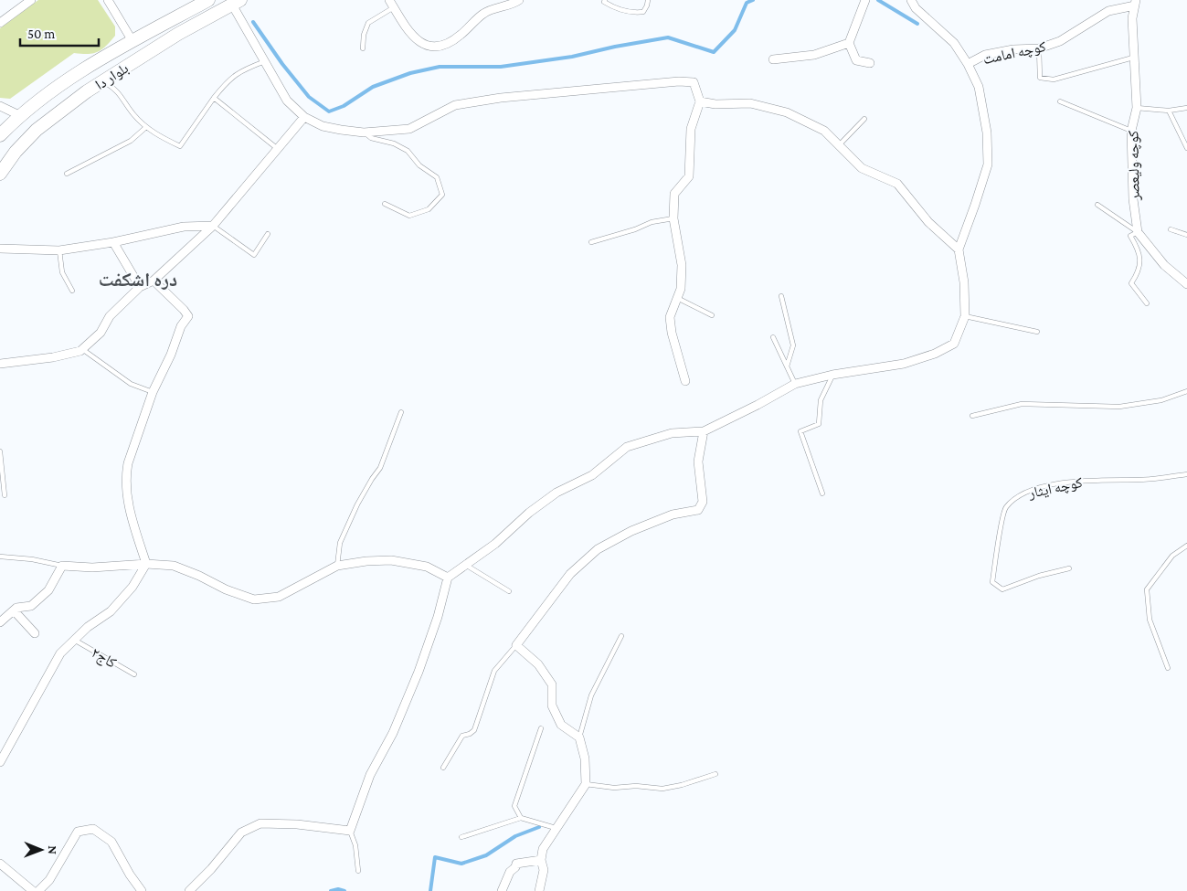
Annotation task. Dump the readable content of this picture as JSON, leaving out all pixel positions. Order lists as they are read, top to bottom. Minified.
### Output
{"streets":{"main road":["بلوار دا"],"street":["کوچه امامت","کوچه ولیعصر"],"lane":["کوچه ایثار","کاج۲"]},"crossings":[["کوچه امامت","کوچه ولیعصر"]],"districts":["دره اشکفت"],"scale_bar":"50 m","north":"right"}
